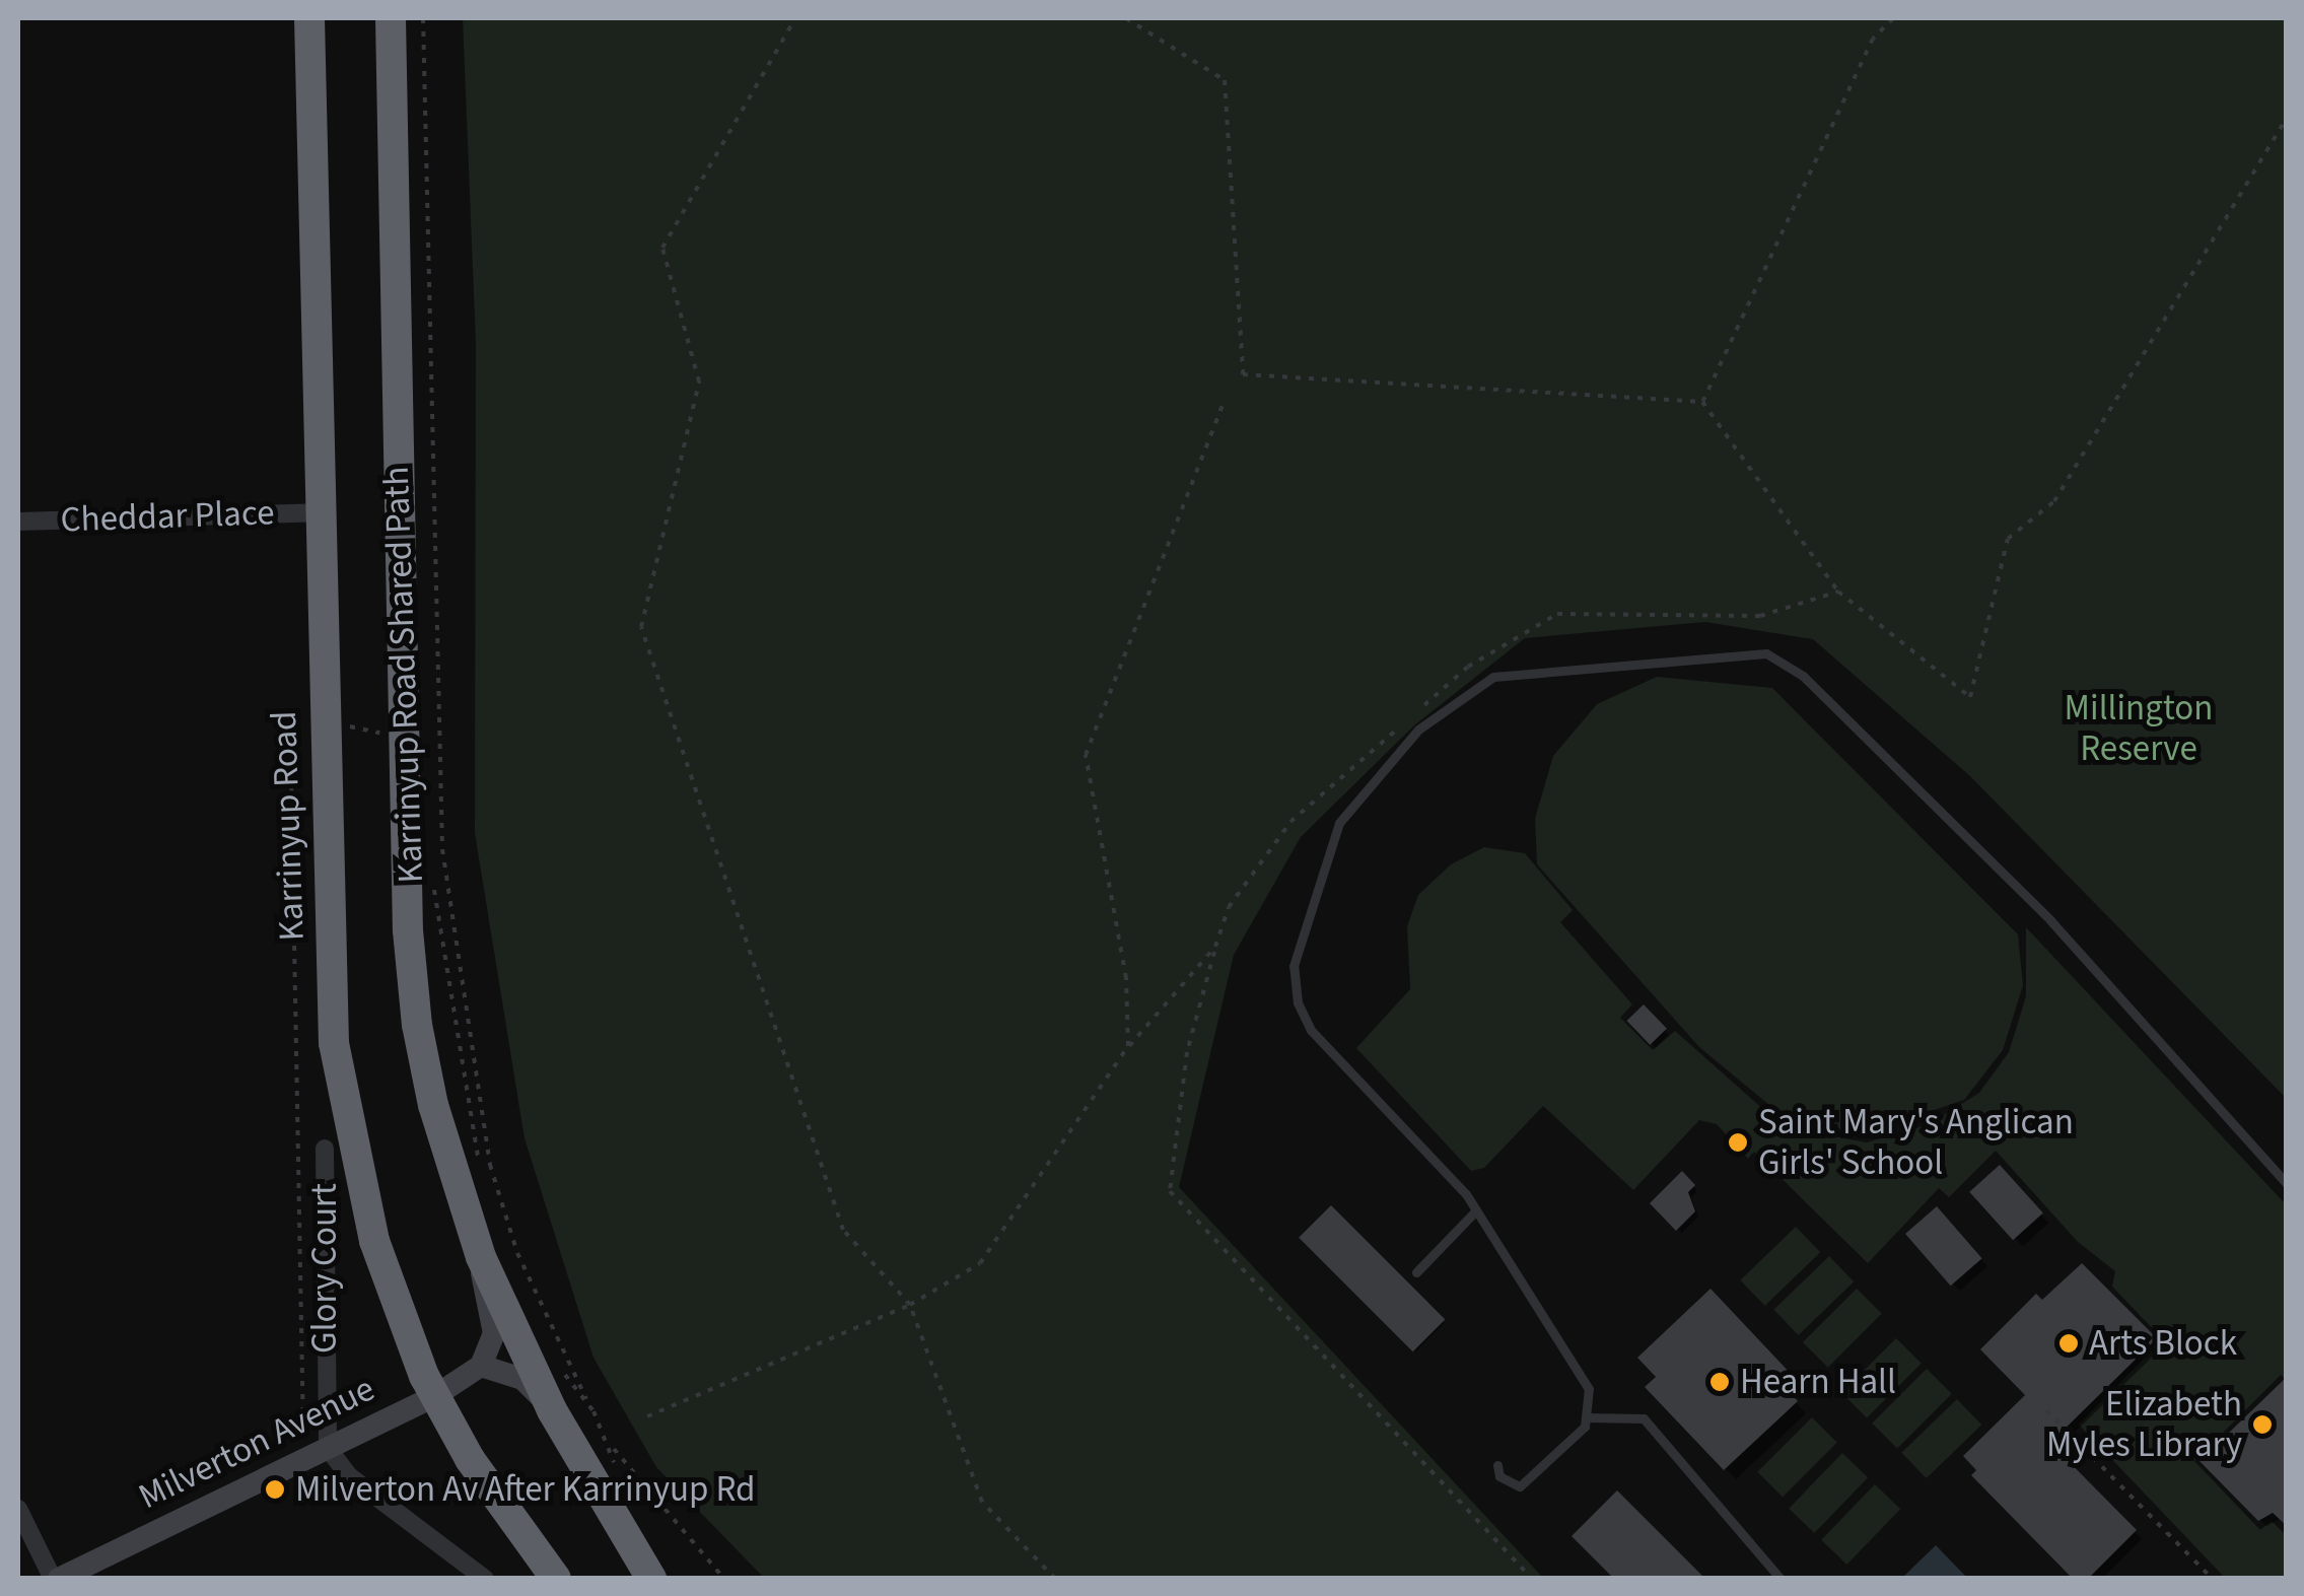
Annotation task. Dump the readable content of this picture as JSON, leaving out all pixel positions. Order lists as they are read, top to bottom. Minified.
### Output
{"streets":{"highway":["Karrinyup Road"],"street":["Cheddar Place","Glory Court","Milverton Avenue"],"path":["Karrinyup Road Shared Path"]},"crossings":[["Cheddar Place","Karrinyup Road"],["Karrinyup Road","Milverton Avenue"],["Glory Court","Milverton Avenue"]],"parks":["Millington Reserve"],"places":["Saint Mary's Anglican Girls' School","Arts Block","Hearn Hall","Elizabeth Myles Library","Milverton Av After Karrinyup Rd"]}
